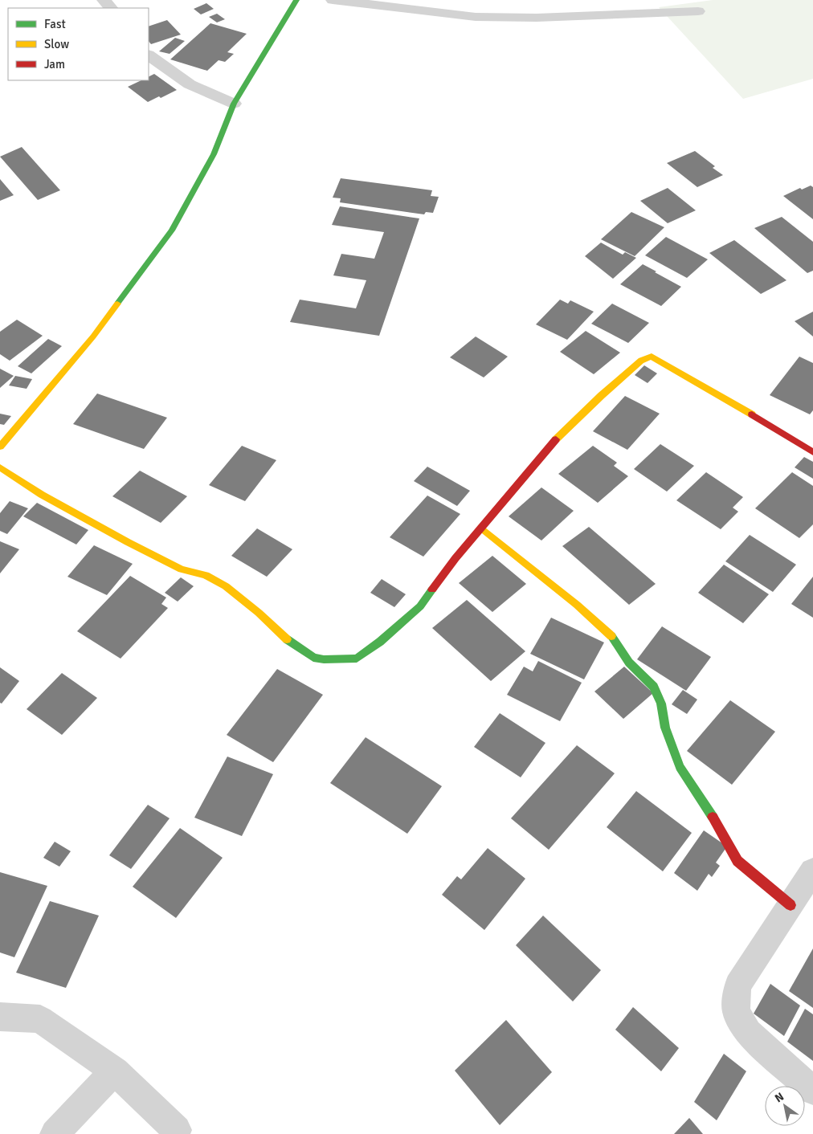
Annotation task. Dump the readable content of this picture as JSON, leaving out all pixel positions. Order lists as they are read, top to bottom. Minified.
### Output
{"legend":["Fast","Slow","Jam"],"north":"top left"}
